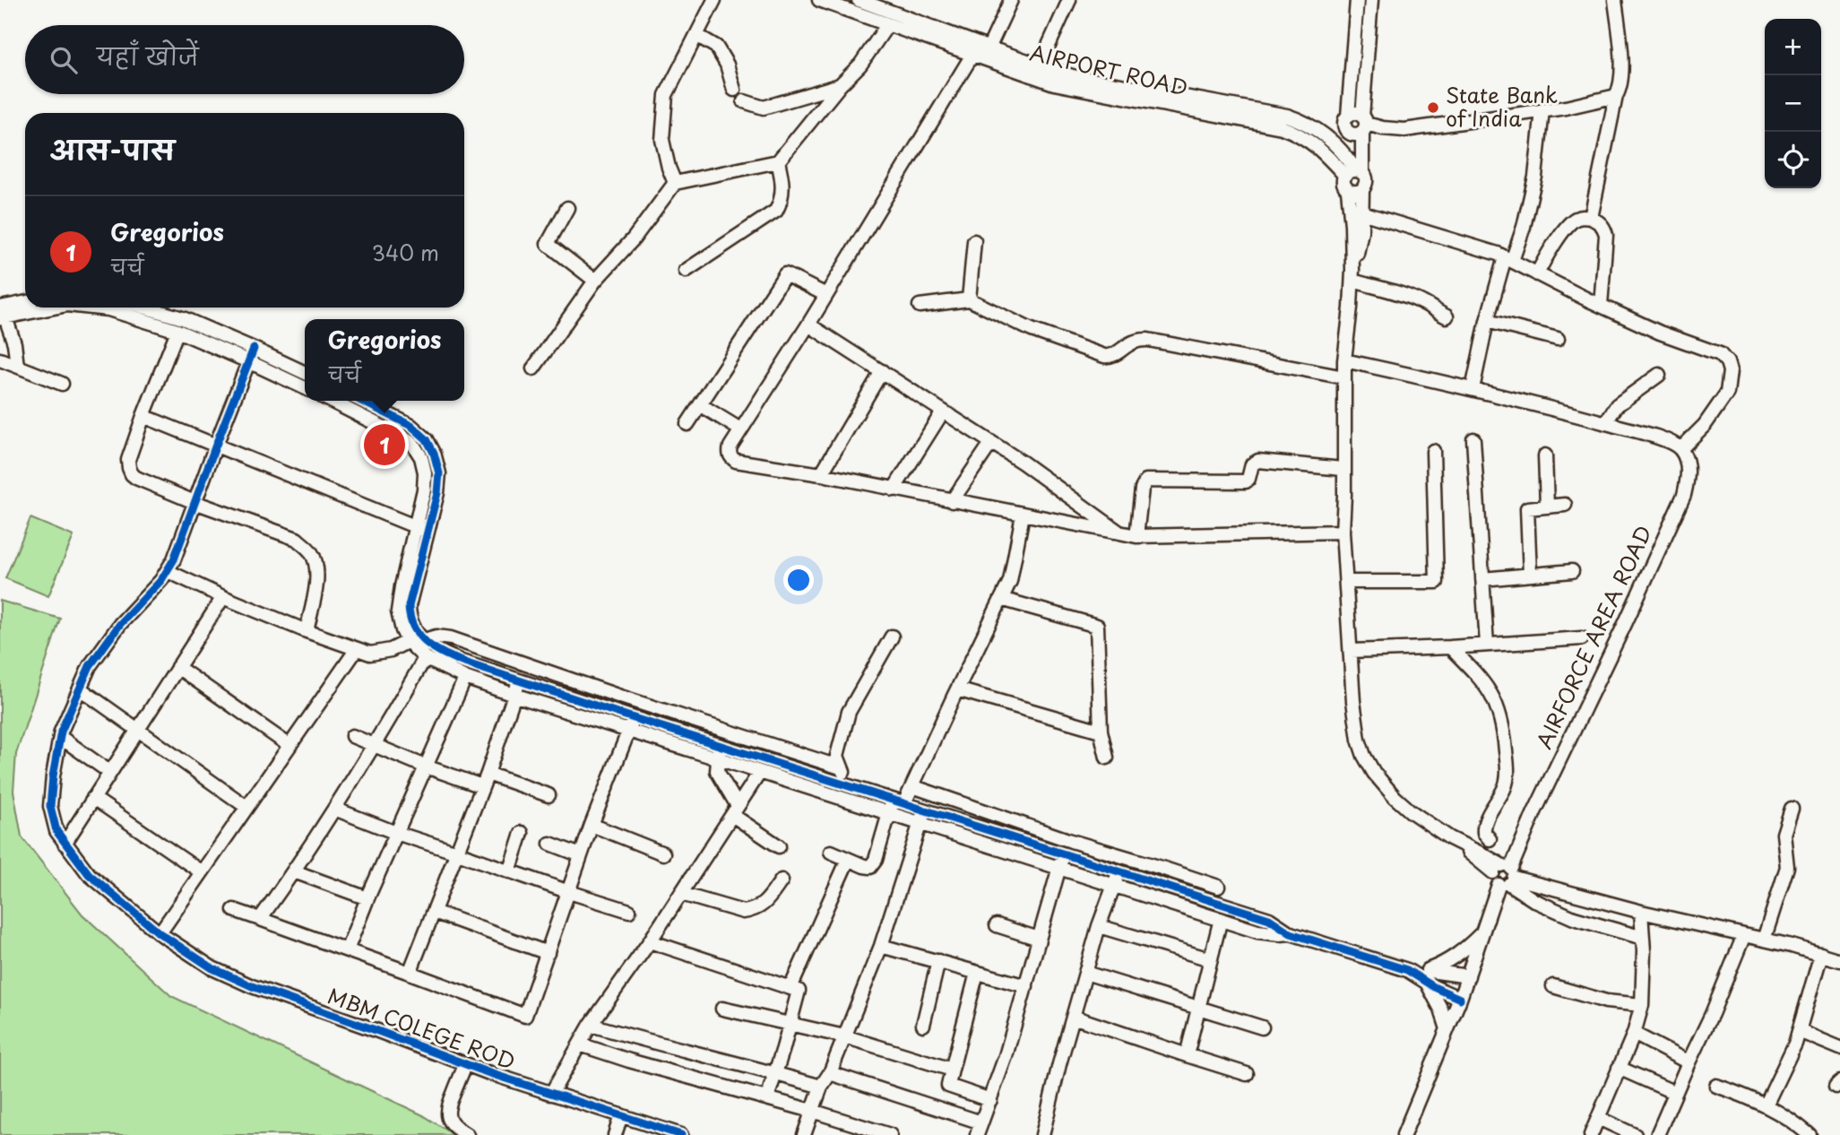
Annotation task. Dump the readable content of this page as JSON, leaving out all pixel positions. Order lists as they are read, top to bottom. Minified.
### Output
{"streets":{"street":["AIRPORT ROAD","AIRFORCE AREA ROAD","MBM COLEGE ROD"]},"places":["State Bank of India"],"page":{"map_buttons":["+","−"],"search":"यहाँ खोजें","heading":"आस-पास","list":[{"mark":"1","name":"Gregorios","note":"चर्च","value":"340 m"}],"popup":["Gregorios","चर्च"],"pins":"1"}}
